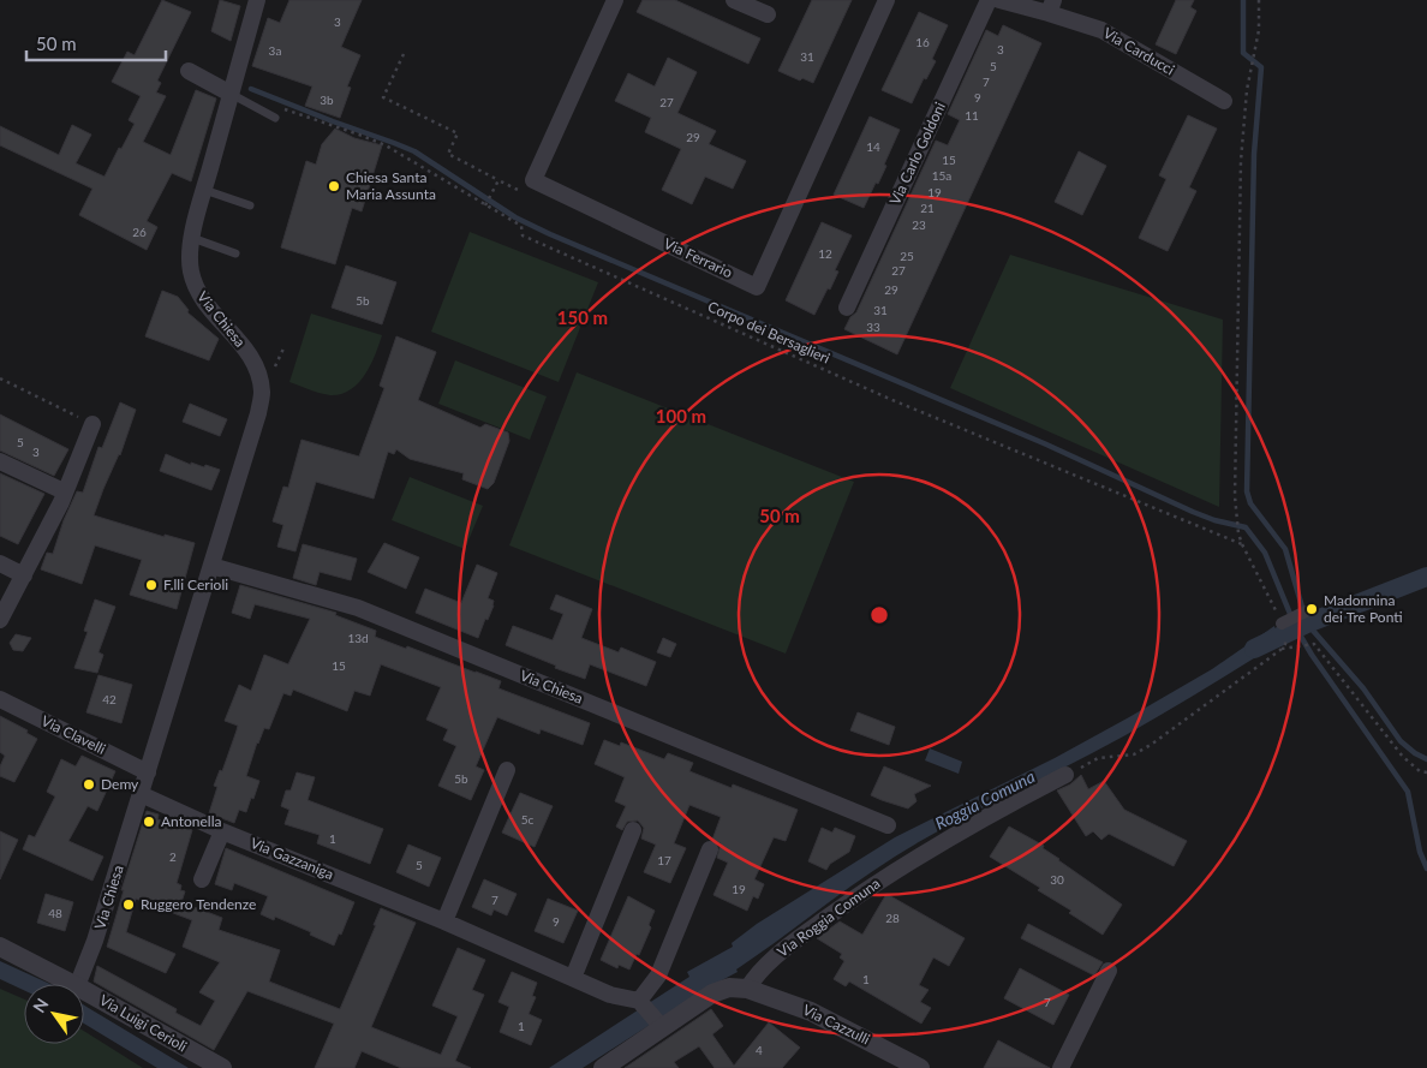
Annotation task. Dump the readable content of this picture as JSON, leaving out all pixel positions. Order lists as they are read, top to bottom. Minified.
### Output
{"streets":{"street":["Via Carducci","Via Carlo Goldoni","Via Ferrario","Via Chiesa","Via Clavelli","Via Gazzaniga","Via Roggia Comuna","Via Luigi Cerioli","Via Cazzulli"],"path":["Corpo dei Bersaglieri"]},"crossings":[["Via Chiesa","Via Clavelli"],["Via Chiesa","Via Gazzaniga"],["Via Roggia Comuna","Via Cazzulli"]],"water":["Roggia Comuna"],"places":["Chiesa Santa Maria Assunta","F.lli Cerioli","Madonnina dei Tre Ponti","Demy","Antonella","Ruggero Tendenze"],"house_numbers":["3","16","3","3a","31","5","7","9","3b","27","11","29","14","15","15a","19","21","23","26","12","25","27","29","5b","31","33","5","3","13d","15","42","5b","5c","1","2","17","5","30","19","7","48","28","9","1","7","1","4"],"scale_bar":"50 m","north":"top left","rings":["150 m","100 m","50 m"]}
